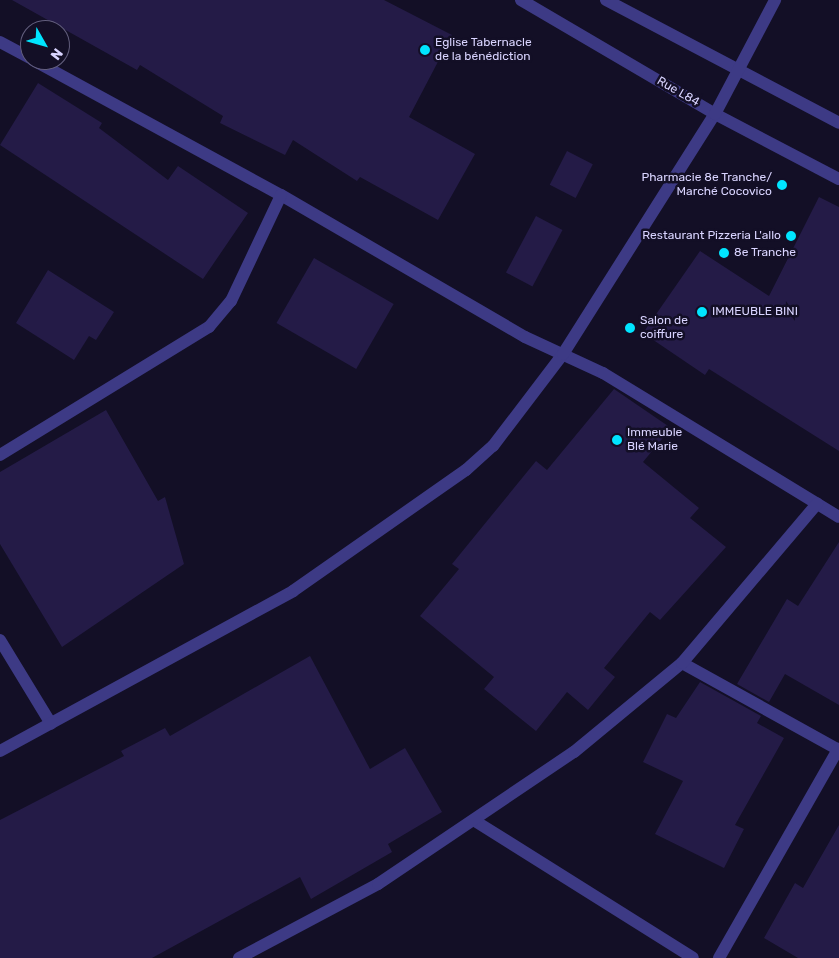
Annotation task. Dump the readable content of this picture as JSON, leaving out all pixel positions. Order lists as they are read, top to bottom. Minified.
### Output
{"streets":{"street":["Rue L84"]},"places":["Eglise Tabernacle de la bénédiction","Pharmacie 8e Tranche/ Marché Cocovico","Restaurant Pizzeria L'allo","8e Tranche","IMMEUBLE BINI","Salon de coiffure","Immeuble Blé Marie"],"north":"bottom right"}
